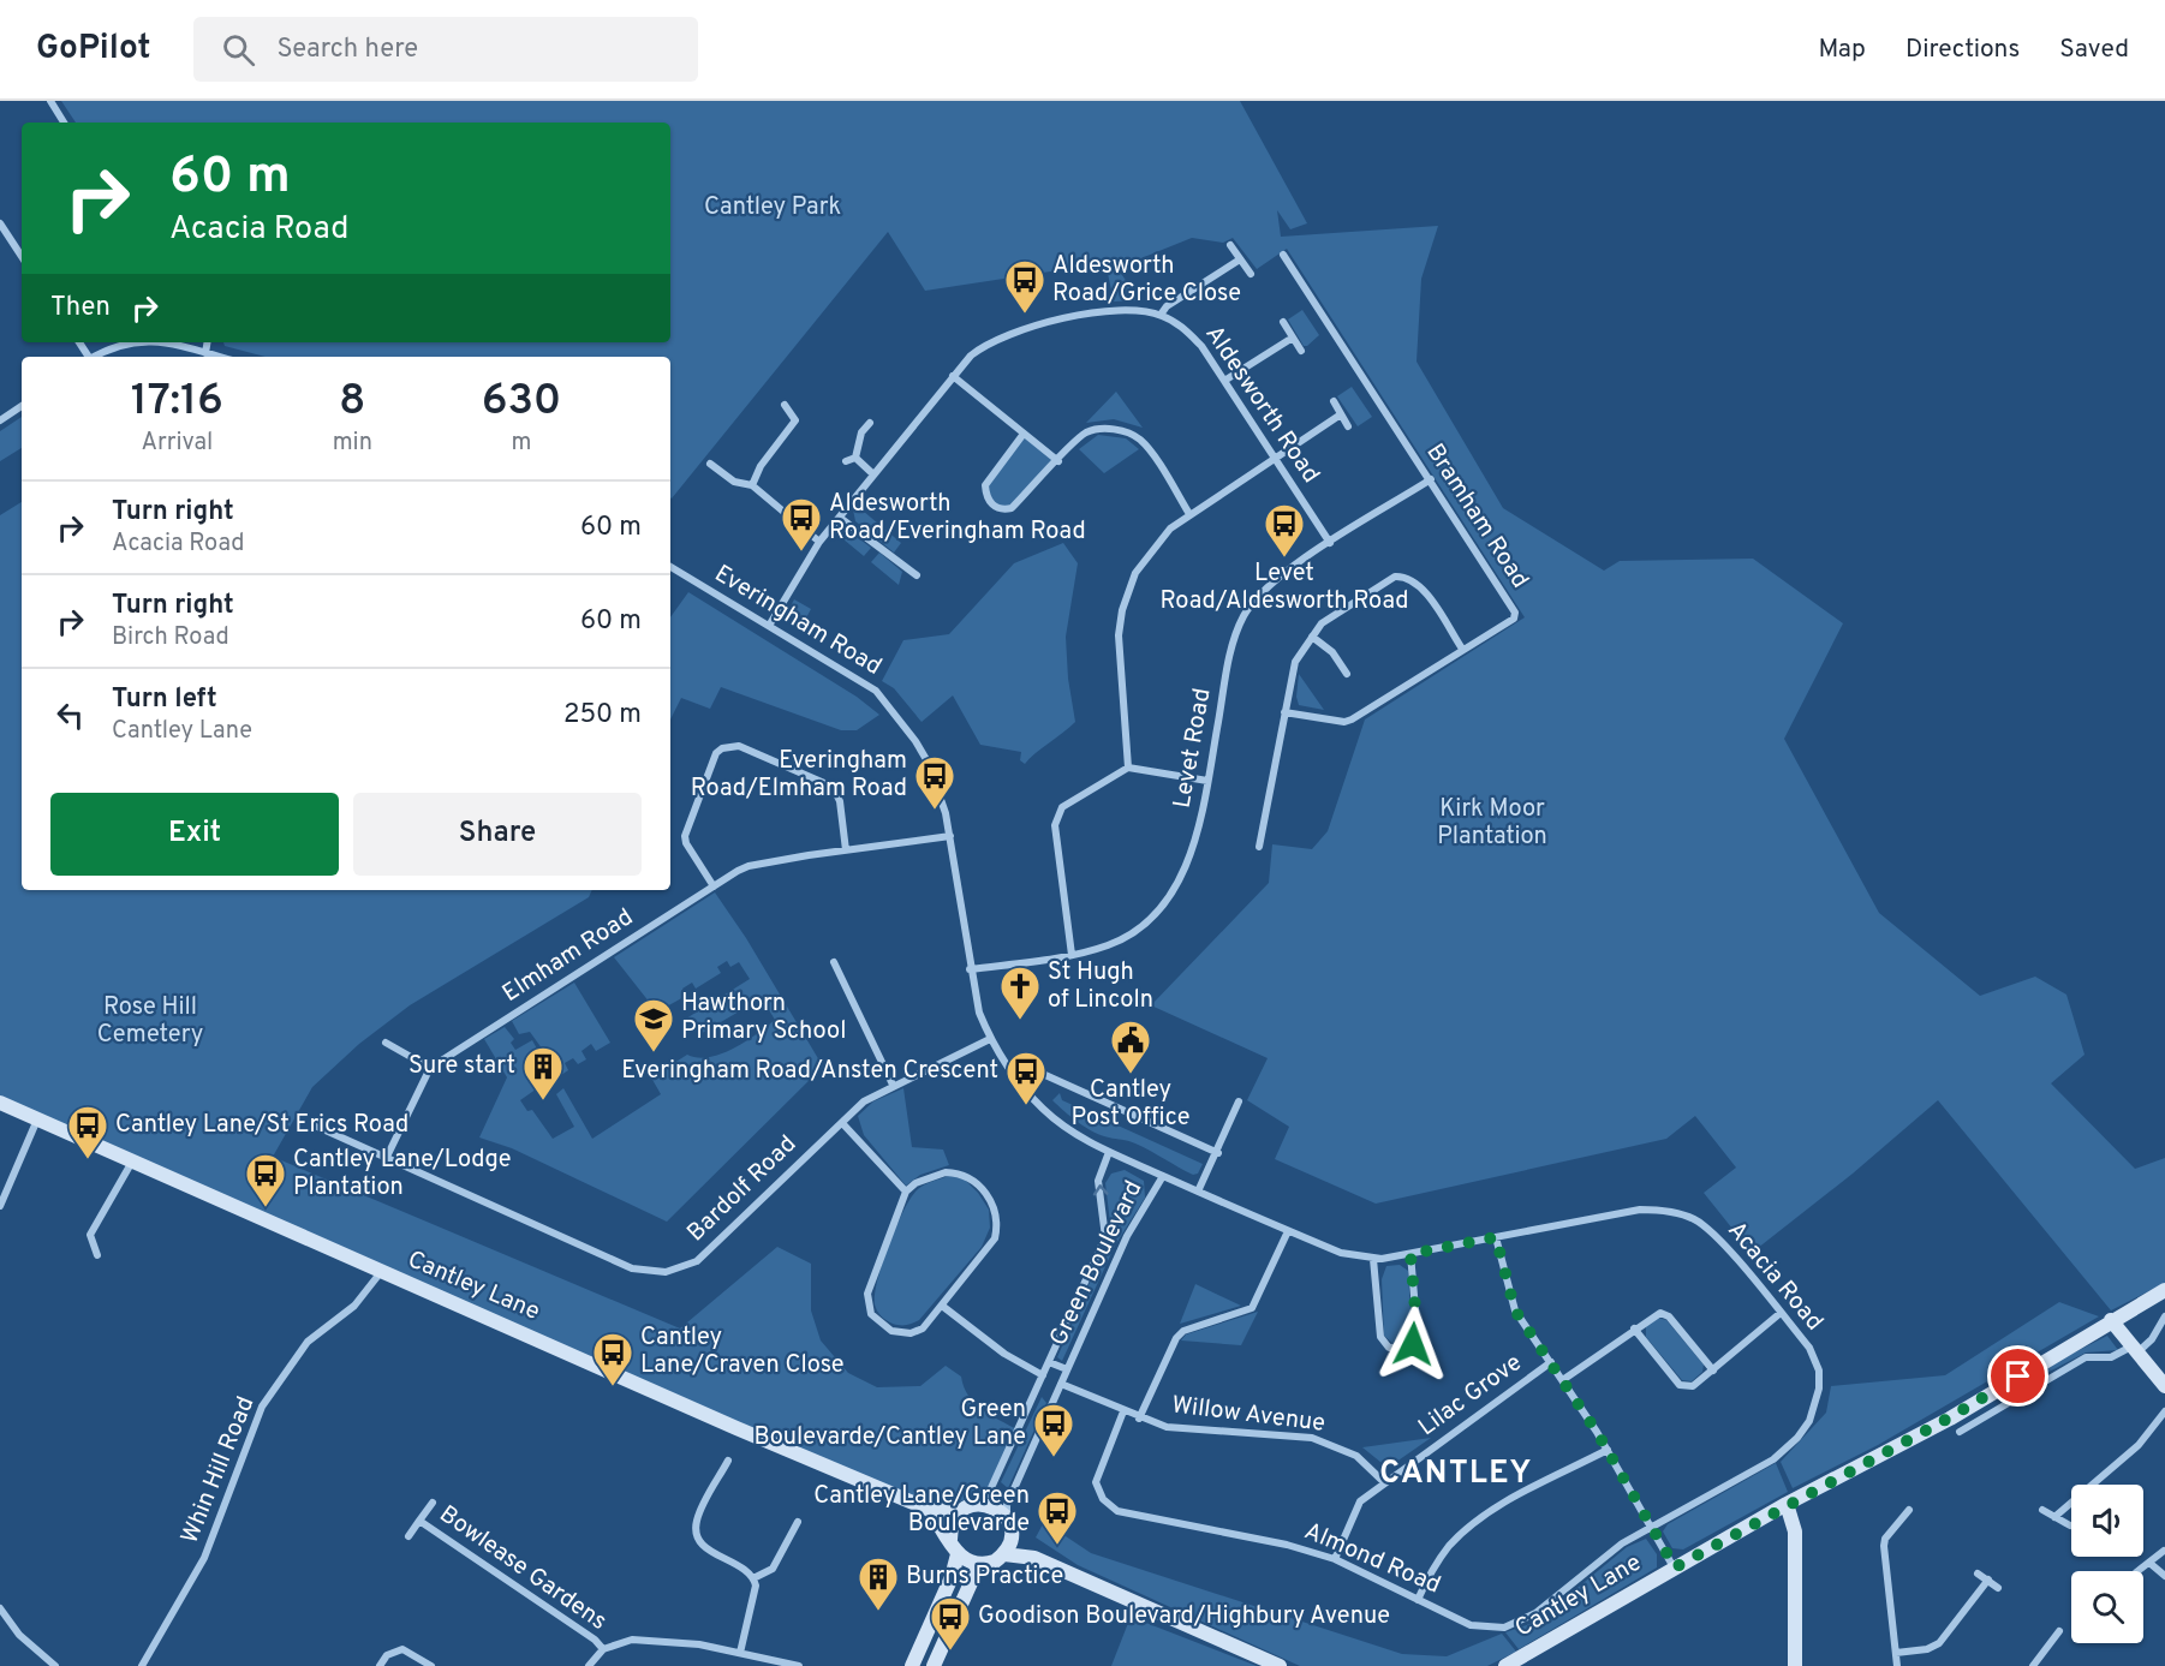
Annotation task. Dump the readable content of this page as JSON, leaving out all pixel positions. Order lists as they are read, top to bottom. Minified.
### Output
{"streets":{"main road":["Cantley Lane"],"street":["Aldesworth Road","Bramham Road","Everingham Road","Levet Road","Elmham Road","Bardolf Road","Green Boulevard","Acacia Road","Lilac Grove","Willow Avenue","Whin Hill Road","Almond Road","Bowlease Gardens"]},"crossings":[["Aldesworth Road","Everingham Road"],["Aldesworth Road","Levet Road"],["Bramham Road","Levet Road"],["Everingham Road","Levet Road"],["Everingham Road","Elmham Road"],["Everingham Road","Bardolf Road"],["Everingham Road","Green Boulevard"],["Everingham Road","Acacia Road"],["Green Boulevard","Acacia Road"],["Green Boulevard","Cantley Lane"],["Green Boulevard","Willow Avenue"],["Acacia Road","Almond Road"],["Cantley Lane","Whin Hill Road"],["Lilac Grove","Willow Avenue"],["Lilac Grove","Almond Road"],["Willow Avenue","Almond Road"]],"districts":["CANTLEY"],"parks":["Cantley Park","Kirk Moor Plantation","Rose Hill Cemetery"],"places":{"bus stop":["Aldesworth Road/Grice Close","Aldesworth Road/Everingham Road","Levet Road/Aldesworth Road","Everingham Road/Elmham Road","Everingham Road/Ansten Crescent","Cantley Lane/St Erics Road","Cantley Lane/Lodge Plantation","Cantley Lane/Craven Close","Green Boulevarde/Cantley Lane","Cantley Lane/Green Boulevarde","Goodison Boulevard/Highbury Avenue"],"church":["St Hugh of Lincoln"],"school or university":["Hawthorn Primary School"],"public building":["Cantley Post Office"],"building":["Sure start","Burns Practice"]},"page":{"header":"GoPilot","search":"Search here","nav":["Map","Directions","Saved"],"turn":["60 m","Acacia Road"],"then":"Then","eta":["17:16","Arrival","8","min","630","m"],"list":[{"name":"Turn right","note":"Acacia Road","value":"60 m"},{"name":"Turn right","note":"Birch Road","value":"60 m"},{"name":"Turn left","note":"Cantley Lane","value":"250 m"}],"buttons":["Exit","Share"]}}
